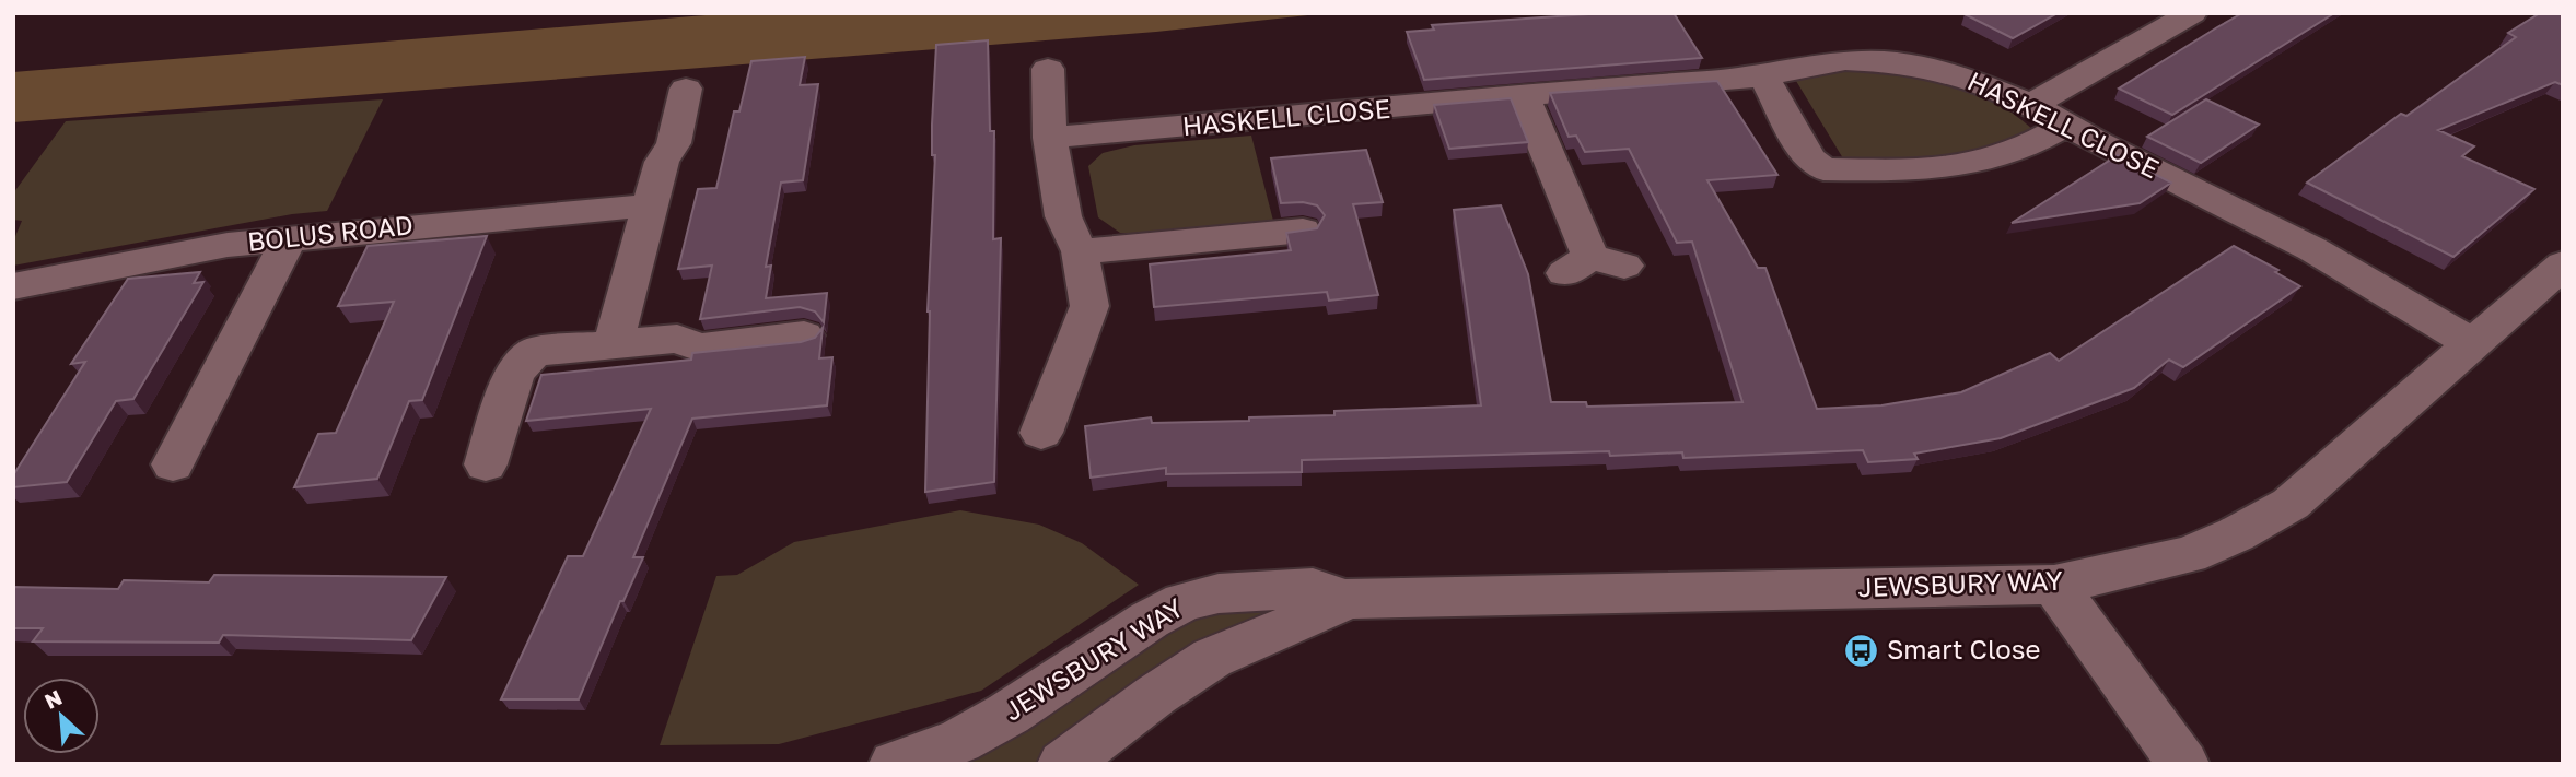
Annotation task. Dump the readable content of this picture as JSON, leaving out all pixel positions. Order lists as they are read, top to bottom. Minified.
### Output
{"streets":{"street":["HASKELL CLOSE","BOLUS ROAD","JEWSBURY WAY"]},"crossings":[["HASKELL CLOSE","JEWSBURY WAY"]],"places":{"bus stop":["Smart Close"]},"north":"top left"}
